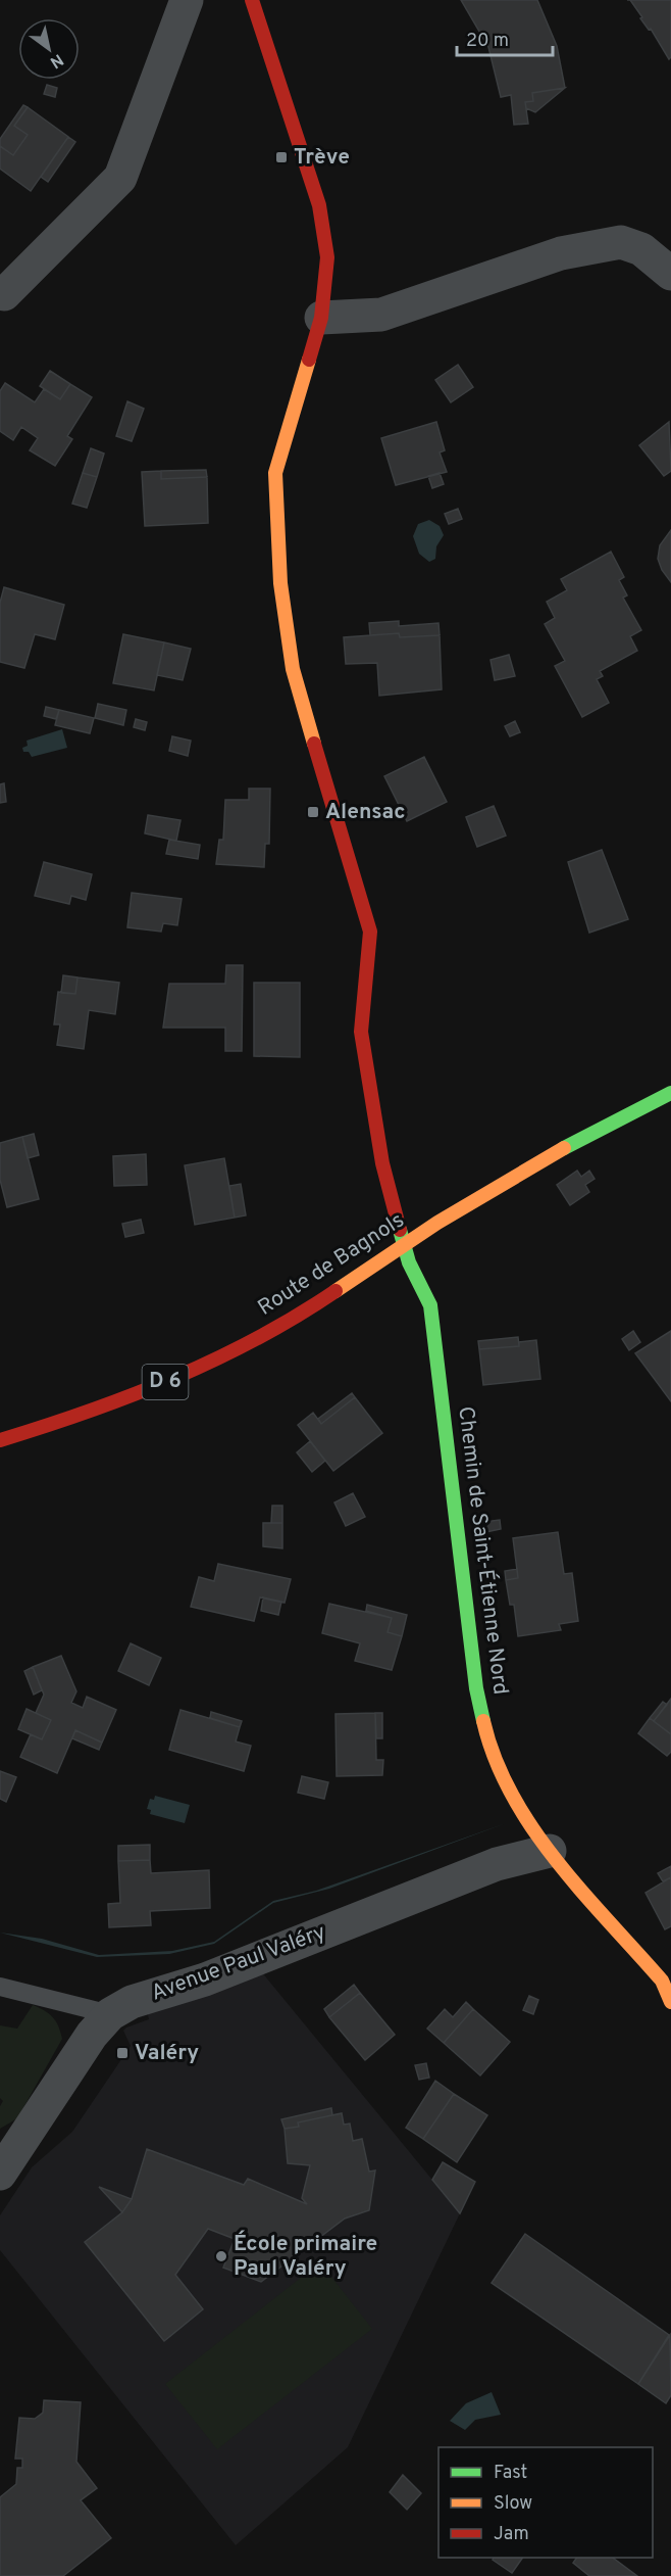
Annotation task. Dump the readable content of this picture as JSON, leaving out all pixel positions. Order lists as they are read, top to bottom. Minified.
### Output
{"streets":{"street":["Route de Bagnols","D 6","Chemin de Saint-Étienne Nord","Avenue Paul Valéry"]},"crossings":[["Route de Bagnols","Chemin de Saint-Étienne Nord"],["Chemin de Saint-Étienne Nord","Avenue Paul Valéry"]],"places":{"transit":["Trève","Alensac","Valéry"],"other":["École primaire Paul Valéry"]},"legend":["Fast","Slow","Jam"],"scale_bar":"20 m","north":"bottom right"}
